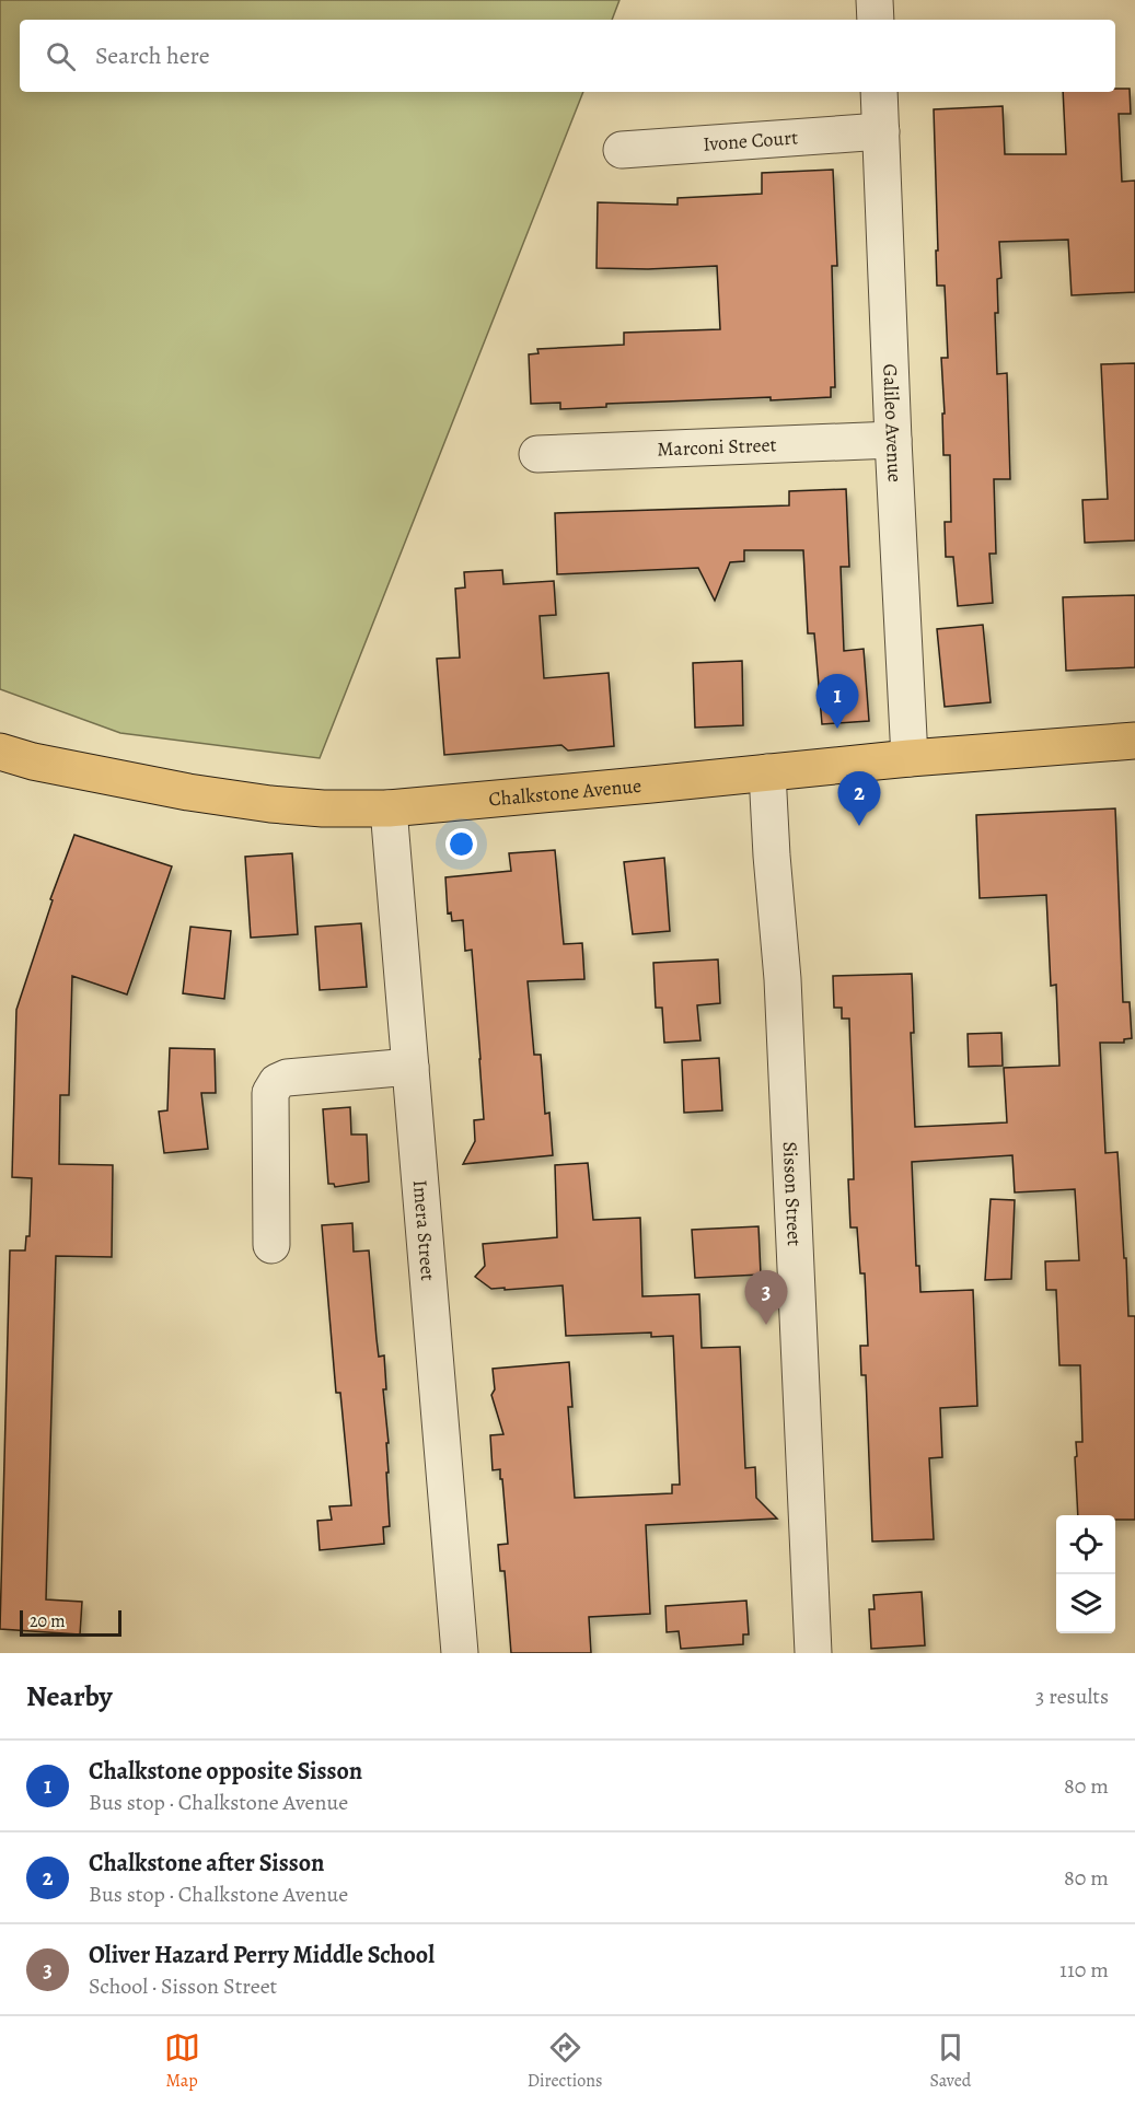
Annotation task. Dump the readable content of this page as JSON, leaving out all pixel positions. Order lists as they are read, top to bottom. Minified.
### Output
{"streets":{"main road":["Chalkstone Avenue"],"street":["Ivone Court","Galileo Avenue","Marconi Street","Sisson Street","Imera Street"]},"crossings":[["Ivone Court","Galileo Avenue"],["Galileo Avenue","Marconi Street"],["Galileo Avenue","Chalkstone Avenue"],["Chalkstone Avenue","Sisson Street"],["Chalkstone Avenue","Imera Street"]],"scale_bar":"20 m","page":{"search":"Search here","pins":["1","2","3"],"scale":"20 m","heading":["Nearby","3 results"],"list":[{"mark":"1","name":"Chalkstone opposite Sisson","note":"Bus stop · Chalkstone Avenue","value":"80 m"},{"mark":"2","name":"Chalkstone after Sisson","note":"Bus stop · Chalkstone Avenue","value":"80 m"},{"mark":"3","name":"Oliver Hazard Perry Middle School","note":"School · Sisson Street","value":"110 m"}],"nav":["Map","Directions","Saved"]}}
